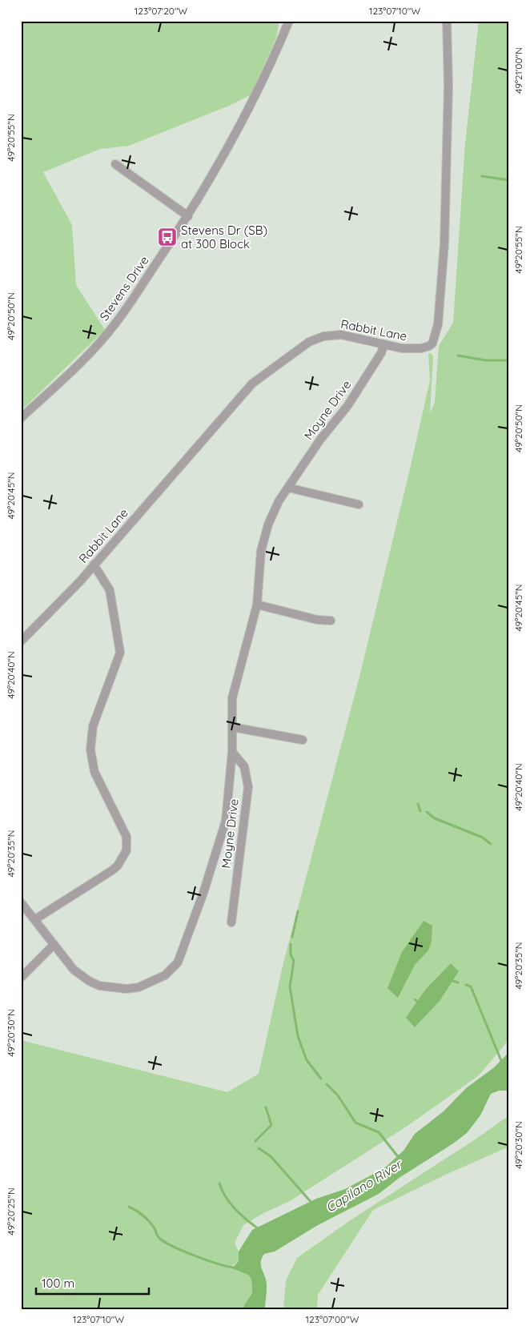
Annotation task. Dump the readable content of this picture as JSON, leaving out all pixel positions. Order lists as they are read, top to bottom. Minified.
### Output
{"streets":{"street":["Stevens Drive","Rabbit Lane","Moyne Drive"]},"crossings":[["Rabbit Lane","Moyne Drive"]],"water":["Capilano River"],"places":{"bus stop":["Stevens Dr (SB) at 300 Block"]},"scale_bar":"100 m","coordinates":["123°07'20\"W","123°07'10\"W","49°21'00\"N","49°20'55\"N","49°20'50\"N","49°20'45\"N","49°20'40\"N","49°20'35\"N","49°20'30\"N","49°20'25\"N","123°07'00\"W"]}
